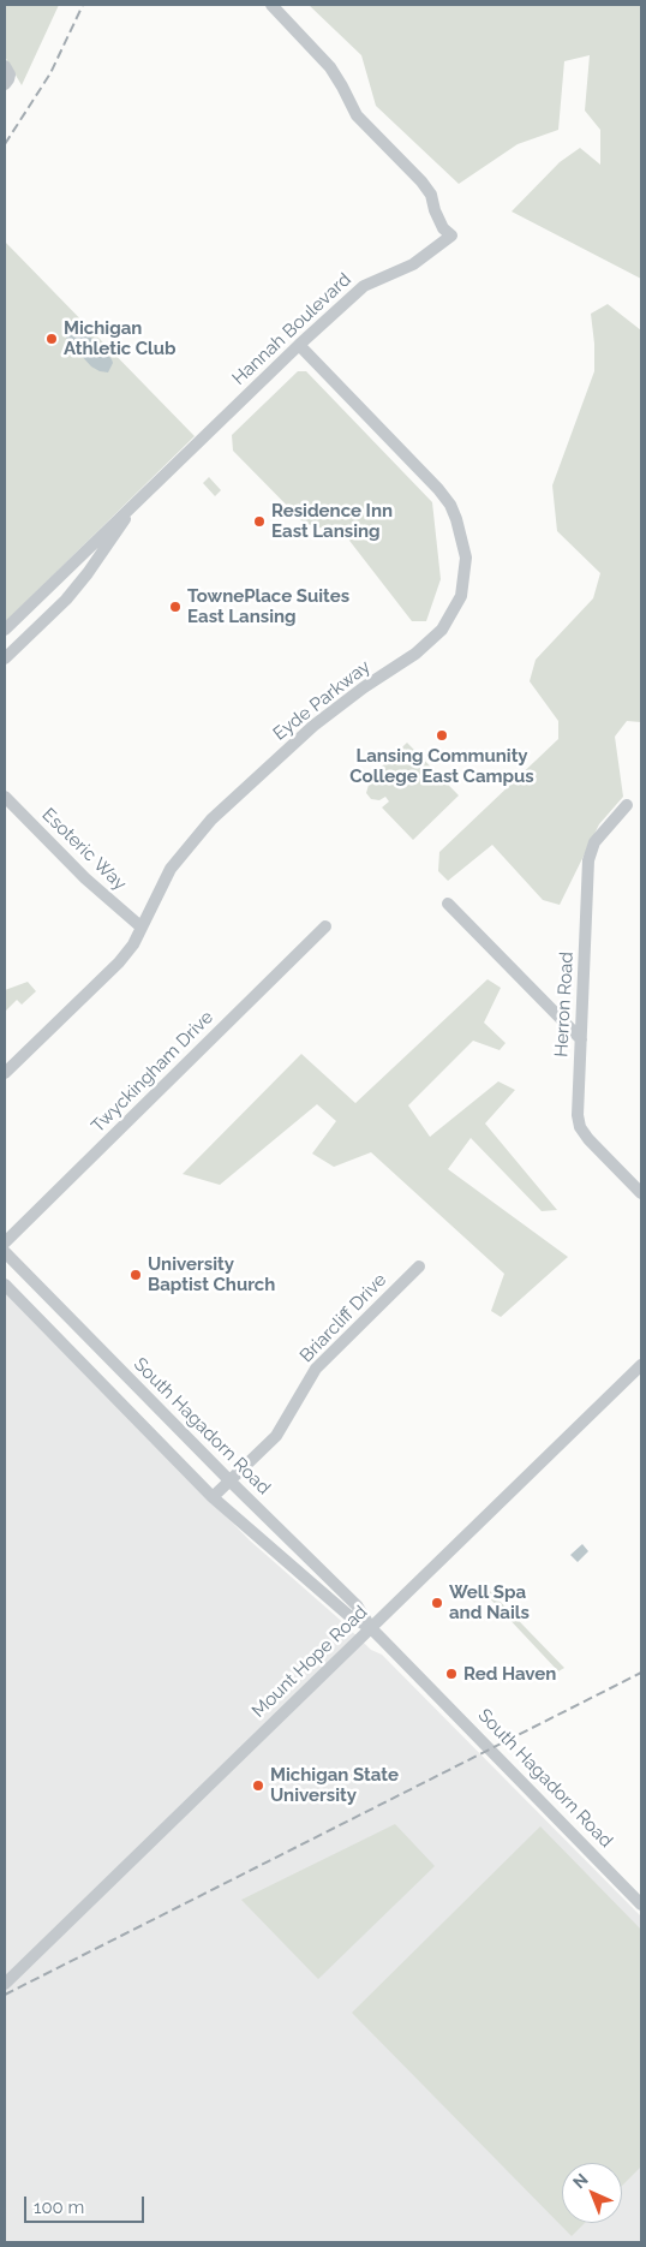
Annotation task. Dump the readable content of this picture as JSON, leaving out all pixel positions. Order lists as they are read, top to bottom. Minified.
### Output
{"streets":{"street":["Hannah Boulevard","Eyde Parkway","Esoteric Way","Herron Road","Twyckingham Drive","Briarcliff Drive","South Hagadorn Road","Mount Hope Road"]},"crossings":[["Hannah Boulevard","Eyde Parkway"],["Eyde Parkway","Esoteric Way"],["Briarcliff Drive","South Hagadorn Road"],["South Hagadorn Road","Mount Hope Road"]],"places":["Michigan Athletic Club","Residence Inn East Lansing","TownePlace Suites East Lansing","Lansing Community College East Campus","University Baptist Church","Well Spa and Nails","Red Haven","Michigan State University"],"scale_bar":"100 m","north":"top left"}
